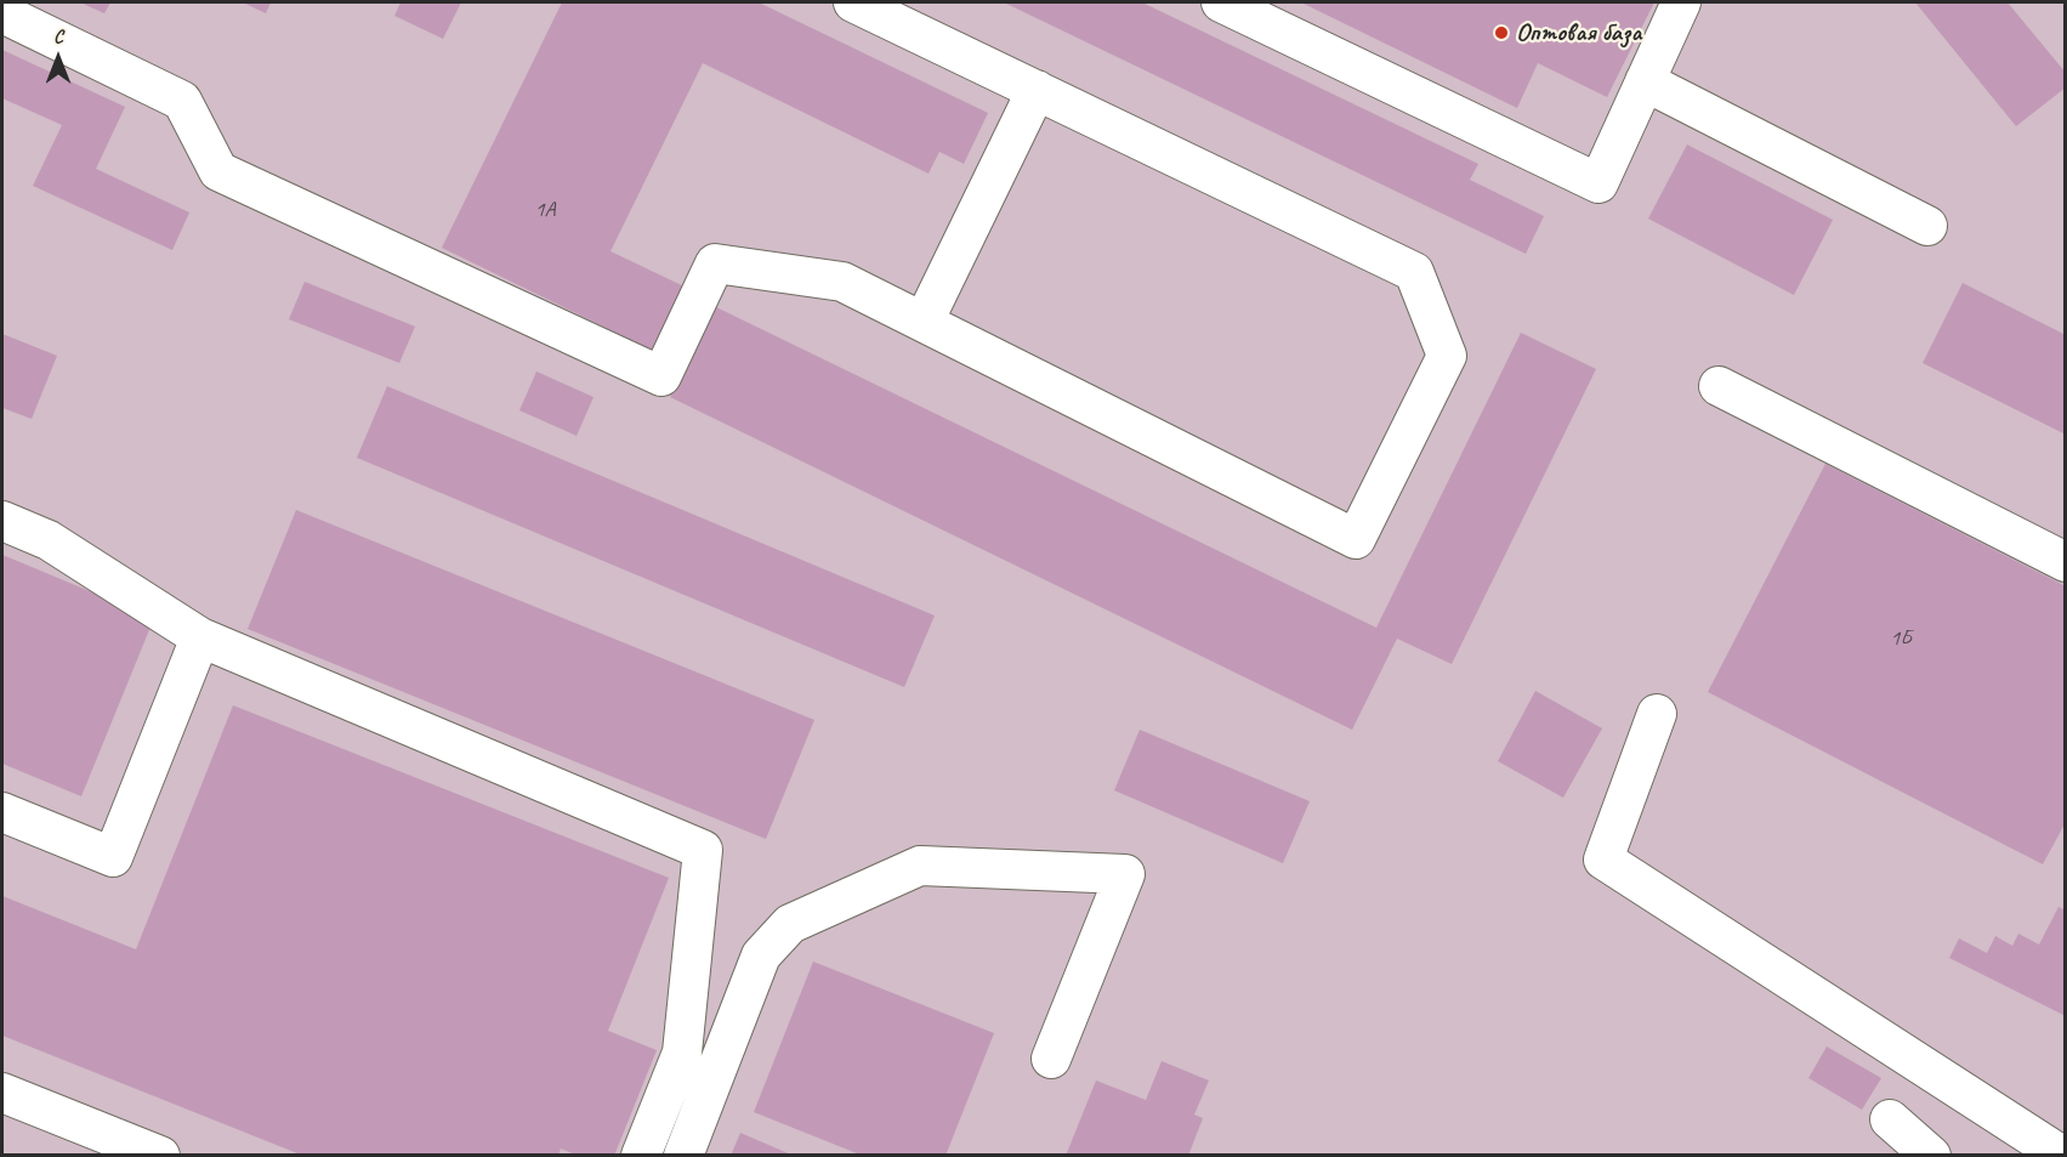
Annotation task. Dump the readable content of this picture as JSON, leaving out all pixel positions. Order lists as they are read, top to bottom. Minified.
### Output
{"places":["Оптовая база"],"house_numbers":["1А","1Б"],"north":"top"}
